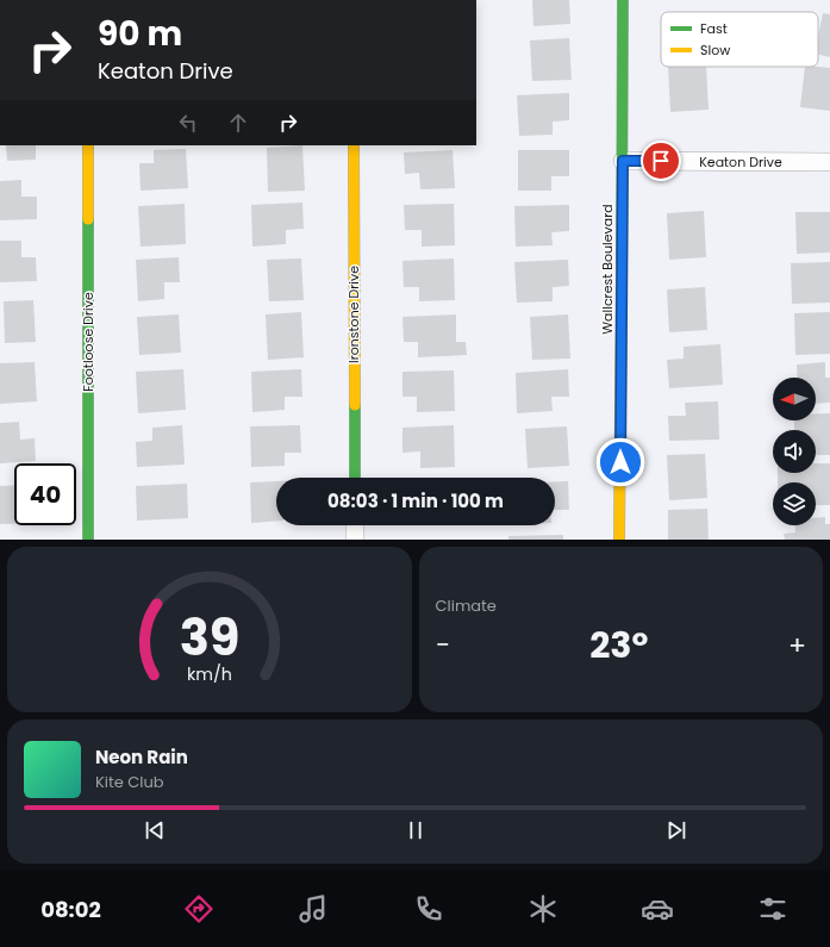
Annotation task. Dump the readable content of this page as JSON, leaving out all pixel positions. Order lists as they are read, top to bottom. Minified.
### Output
{"streets":{"street":["Keaton Drive","Wallcrest Boulevard","Ironstone Drive","Footloose Drive"]},"crossings":[["Keaton Drive","Wallcrest Boulevard"]],"legend":["Fast","Slow"],"north":"left","page":{"turn":["90 m","Keaton Drive"],"limit":"40","trip":"08:03 · 1 min · 100 m","tile":"Climate","heat":["−","23°","+"],"song":["Neon Rain","Kite Club"],"tabs":"08:02","gauge":["39","km/h"]}}
